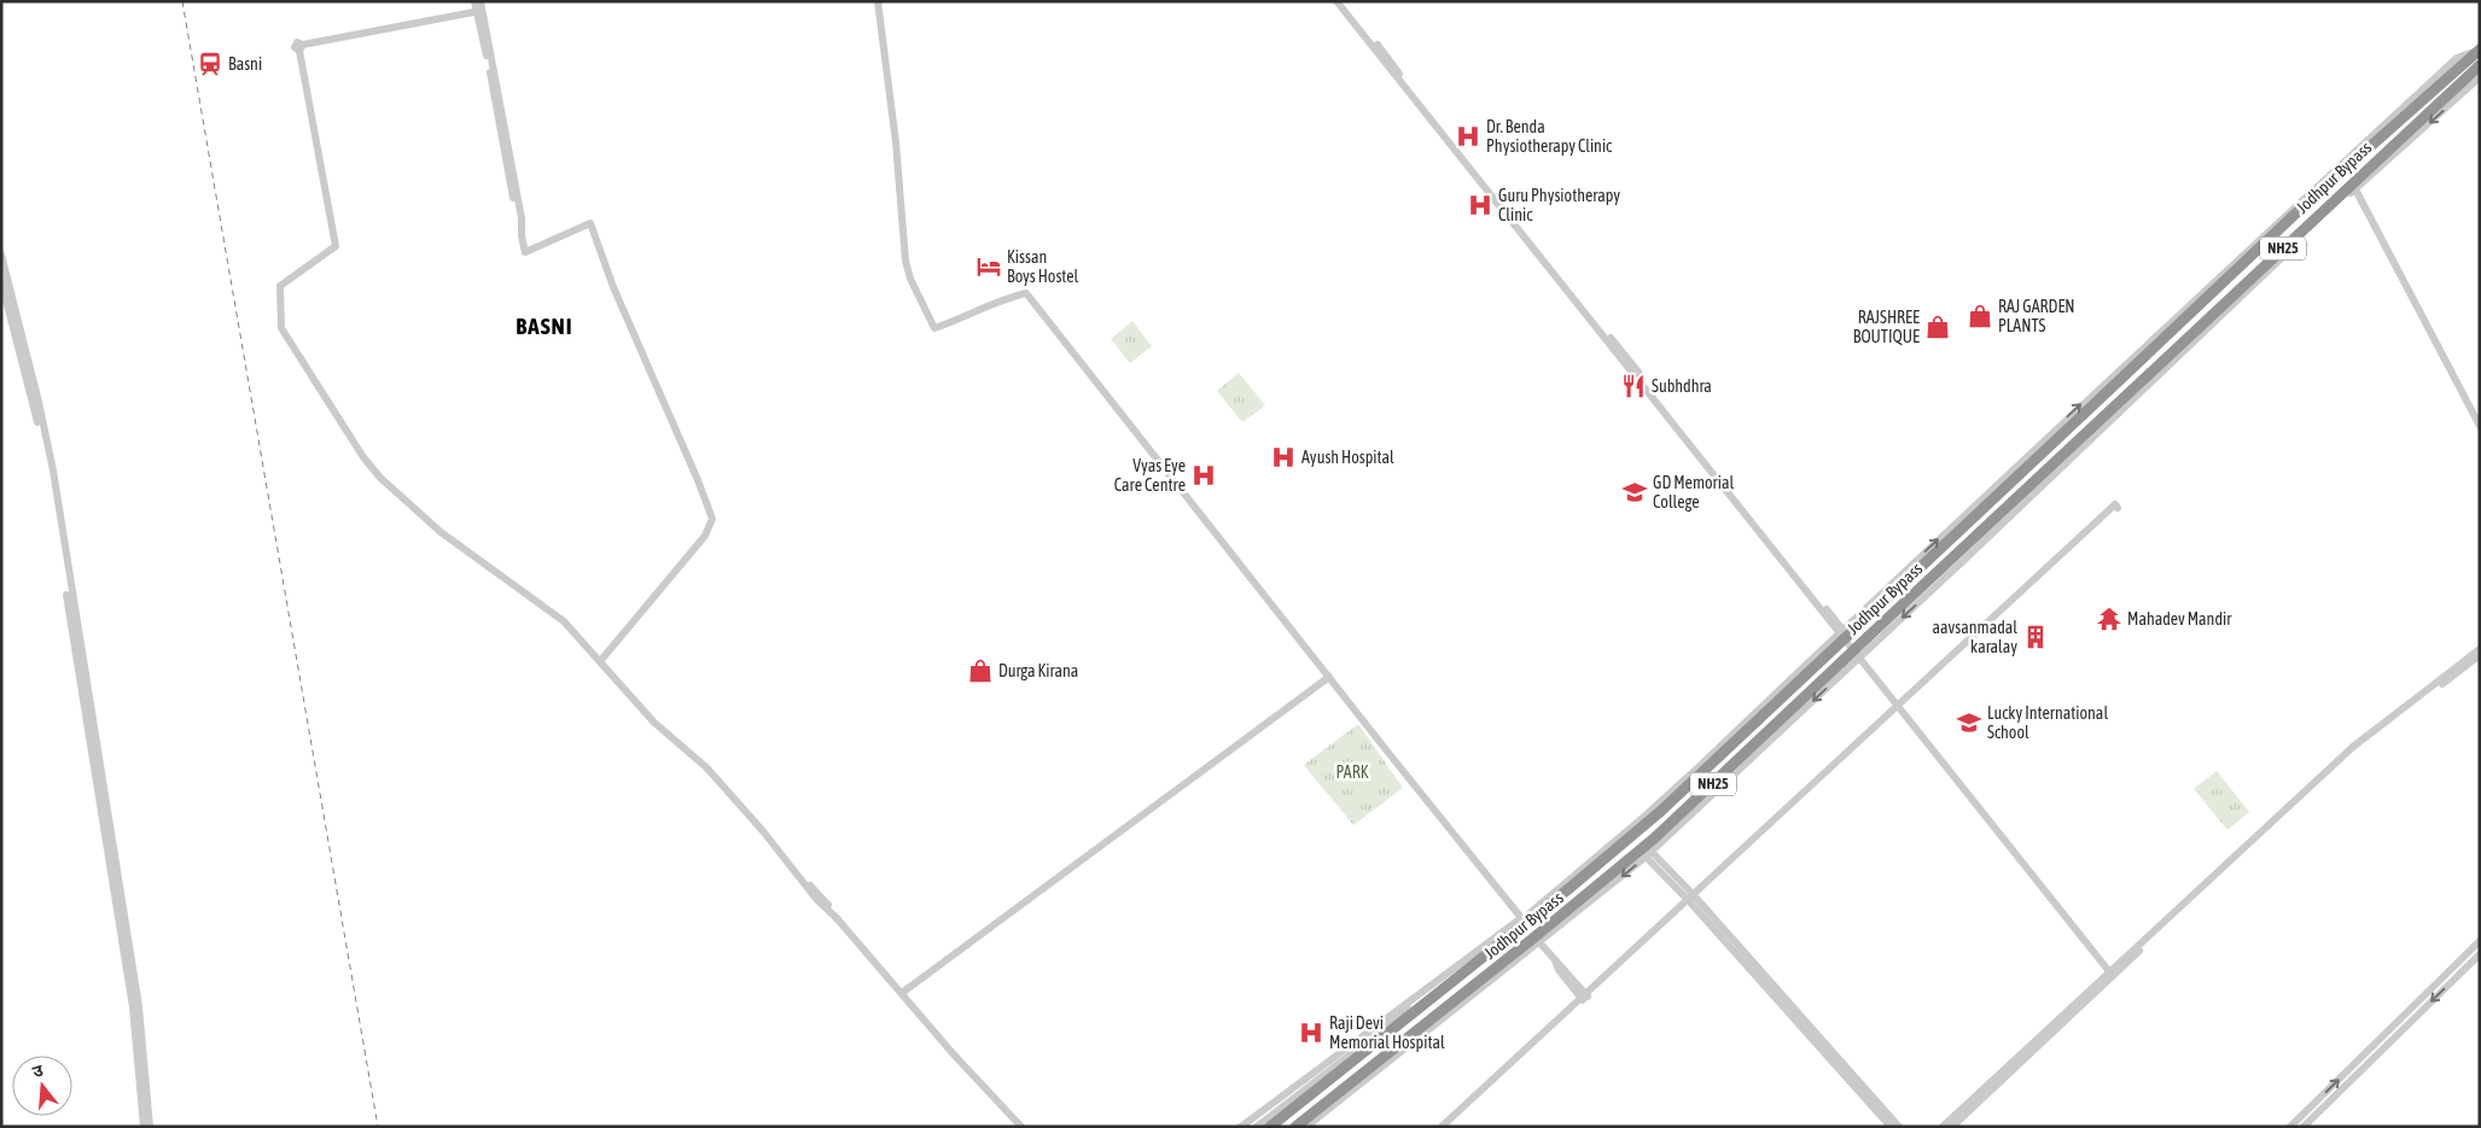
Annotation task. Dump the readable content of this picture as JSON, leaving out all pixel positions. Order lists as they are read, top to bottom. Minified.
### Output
{"streets":{"highway":["Jodhpur Bypass","NH25"]},"districts":["BASNI"],"parks":["PARK"],"places":{"station":["Basni"],"hospital":["Dr. Benda Physiotherapy Clinic","Guru Physiotherapy Clinic","Ayush Hospital","Vyas Eye Care Centre","Raji Devi Memorial Hospital"],"hotel":["Kissan Boys Hostel"],"shop":["RAJ GARDEN PLANTS","RAJSHREE BOUTIQUE","Durga Kirana"],"restaurant":["Subhdhra"],"school or university":["GD Memorial College","Lucky International School"],"temple":["Mahadev Mandir"],"building":["aavsanmadal karalay"]},"north":"top"}
